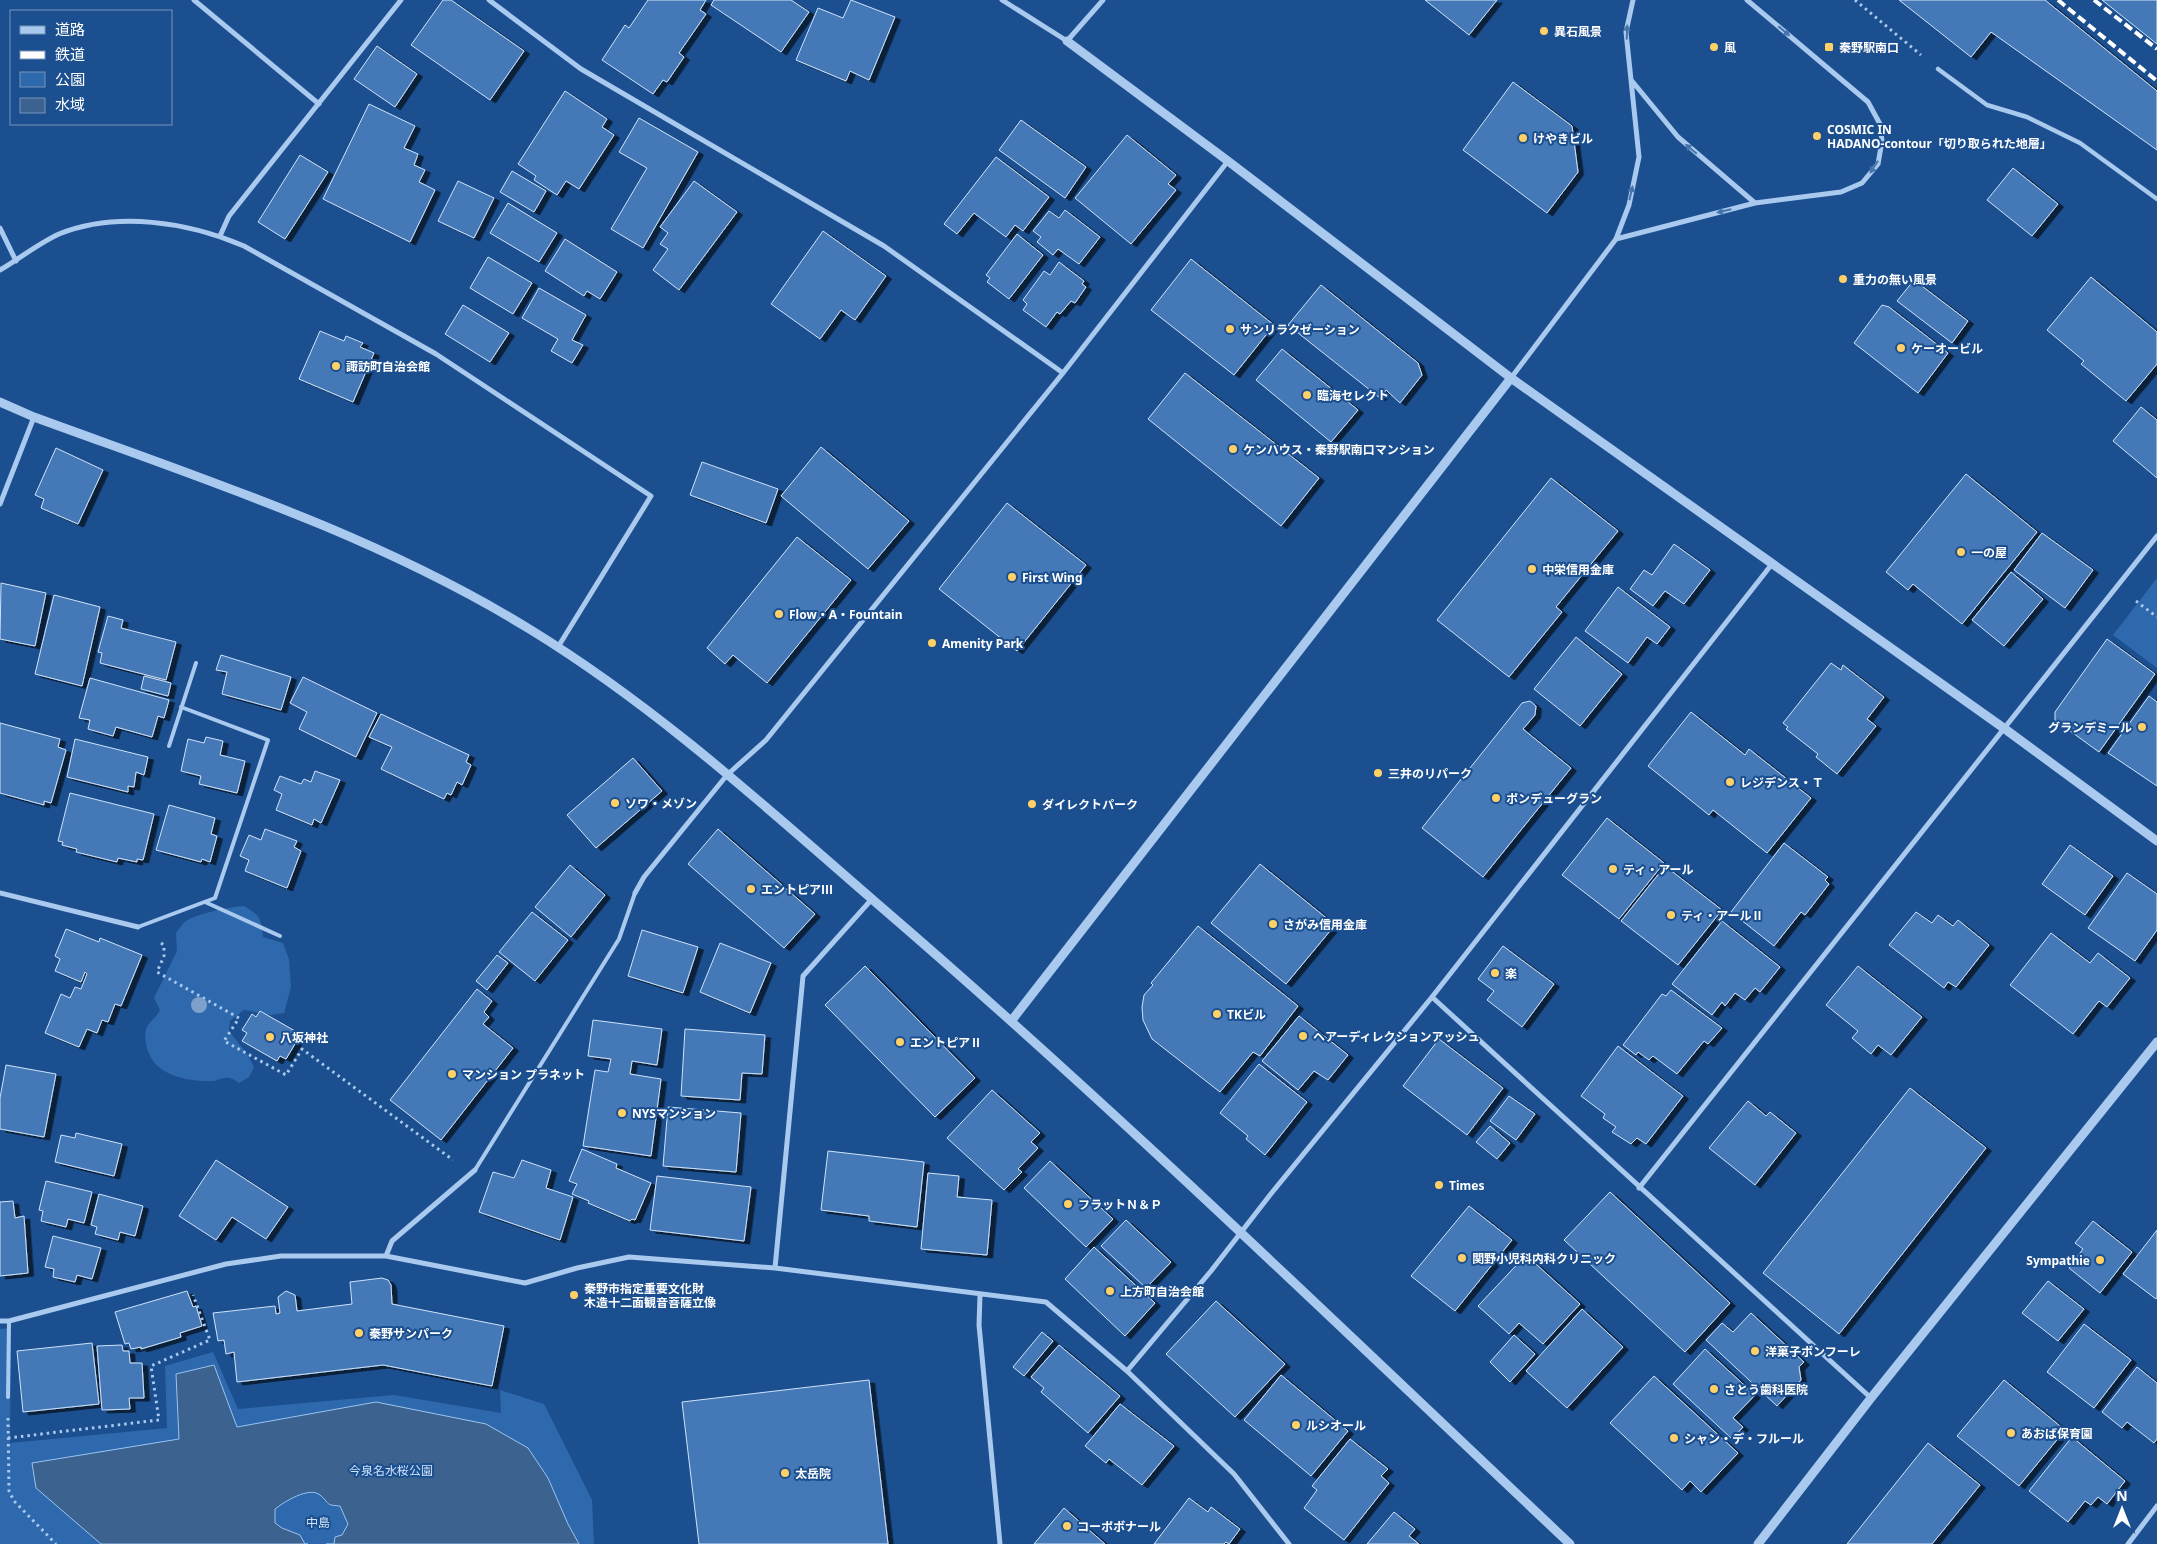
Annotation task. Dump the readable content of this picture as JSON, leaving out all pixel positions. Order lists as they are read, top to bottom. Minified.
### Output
{"parks":["今泉名水桜公園","中島"],"places":{"other":["異石風景","風","COSMIC IN HADANO-contour「切り取られた地層」","けやきビル","重力の無い風景","サンリラクゼーション","ケーオービル","諏訪町自治会館","臨海セレクト","ケンハウス・秦野駅南口マンション","一の屋","中栄信用金庫","First Wing","Flow・A・Fountain","Amenity Park","グランデミール","三井のリパーク","レジデンス・Ｔ","ポンデューグラン","ソワ・メゾン","ダイレクトパーク","ティ・アール","エントピアⅢ","ティ・アールⅡ","さがみ信用金庫","楽","TKビル","ヘアーディレクションアッシュ","八坂神社","エントピアⅡ","マンション プラネット","NYSマンション","Times","フラットＮ＆Ｐ","関野小児科内科クリニック","Sympathie","上方町自治会館","秦野市指定重要文化財 木造十二面観音菩薩立像","秦野サンパーク","洋菓子ボンフーレ","さとう歯科医院","ルシオール","あおば保育園","シャン・デ・フルール","太岳院","コーポボナール"],"transit":["秦野駅南口"]},"legend":["道路","鉄道","公園","水域"],"north":"top"}
